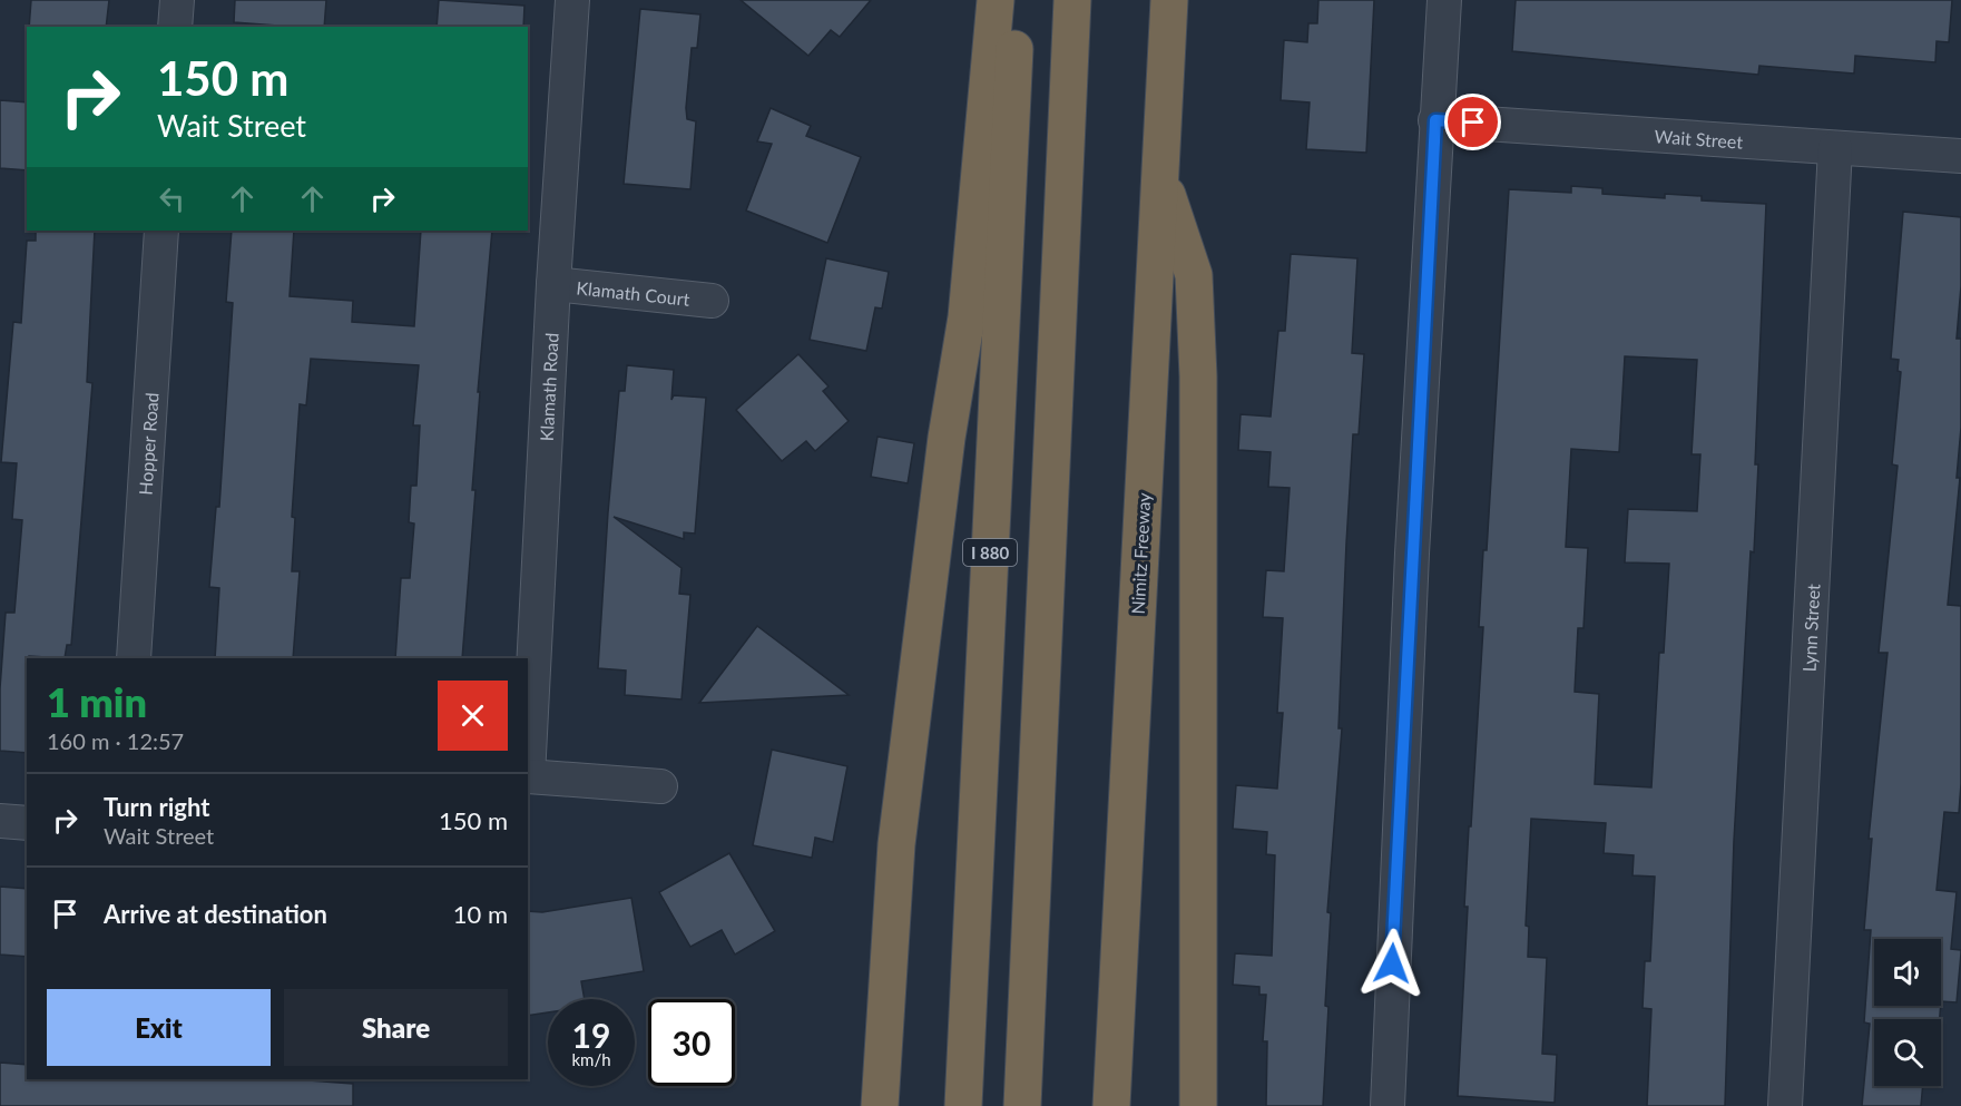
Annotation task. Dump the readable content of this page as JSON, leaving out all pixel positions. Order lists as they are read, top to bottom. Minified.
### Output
{"streets":{"highway":["I 880","Nimitz Freeway"],"street":["Wait Street","Klamath Court","Klamath Road","Hopper Road","Lynn Street"]},"crossings":[["Wait Street","Lynn Street"],["Klamath Court","Klamath Road"]],"page":{"turn":["150 m","Wait Street"],"heading":["1 min","160 m · 12:57"],"list":[{"name":"Turn right","note":"Wait Street","value":"150 m"},{"name":"Arrive at destination","value":"10 m"}],"buttons":["Exit","Share"],"speed":"19 km/h","limit":"30"}}
